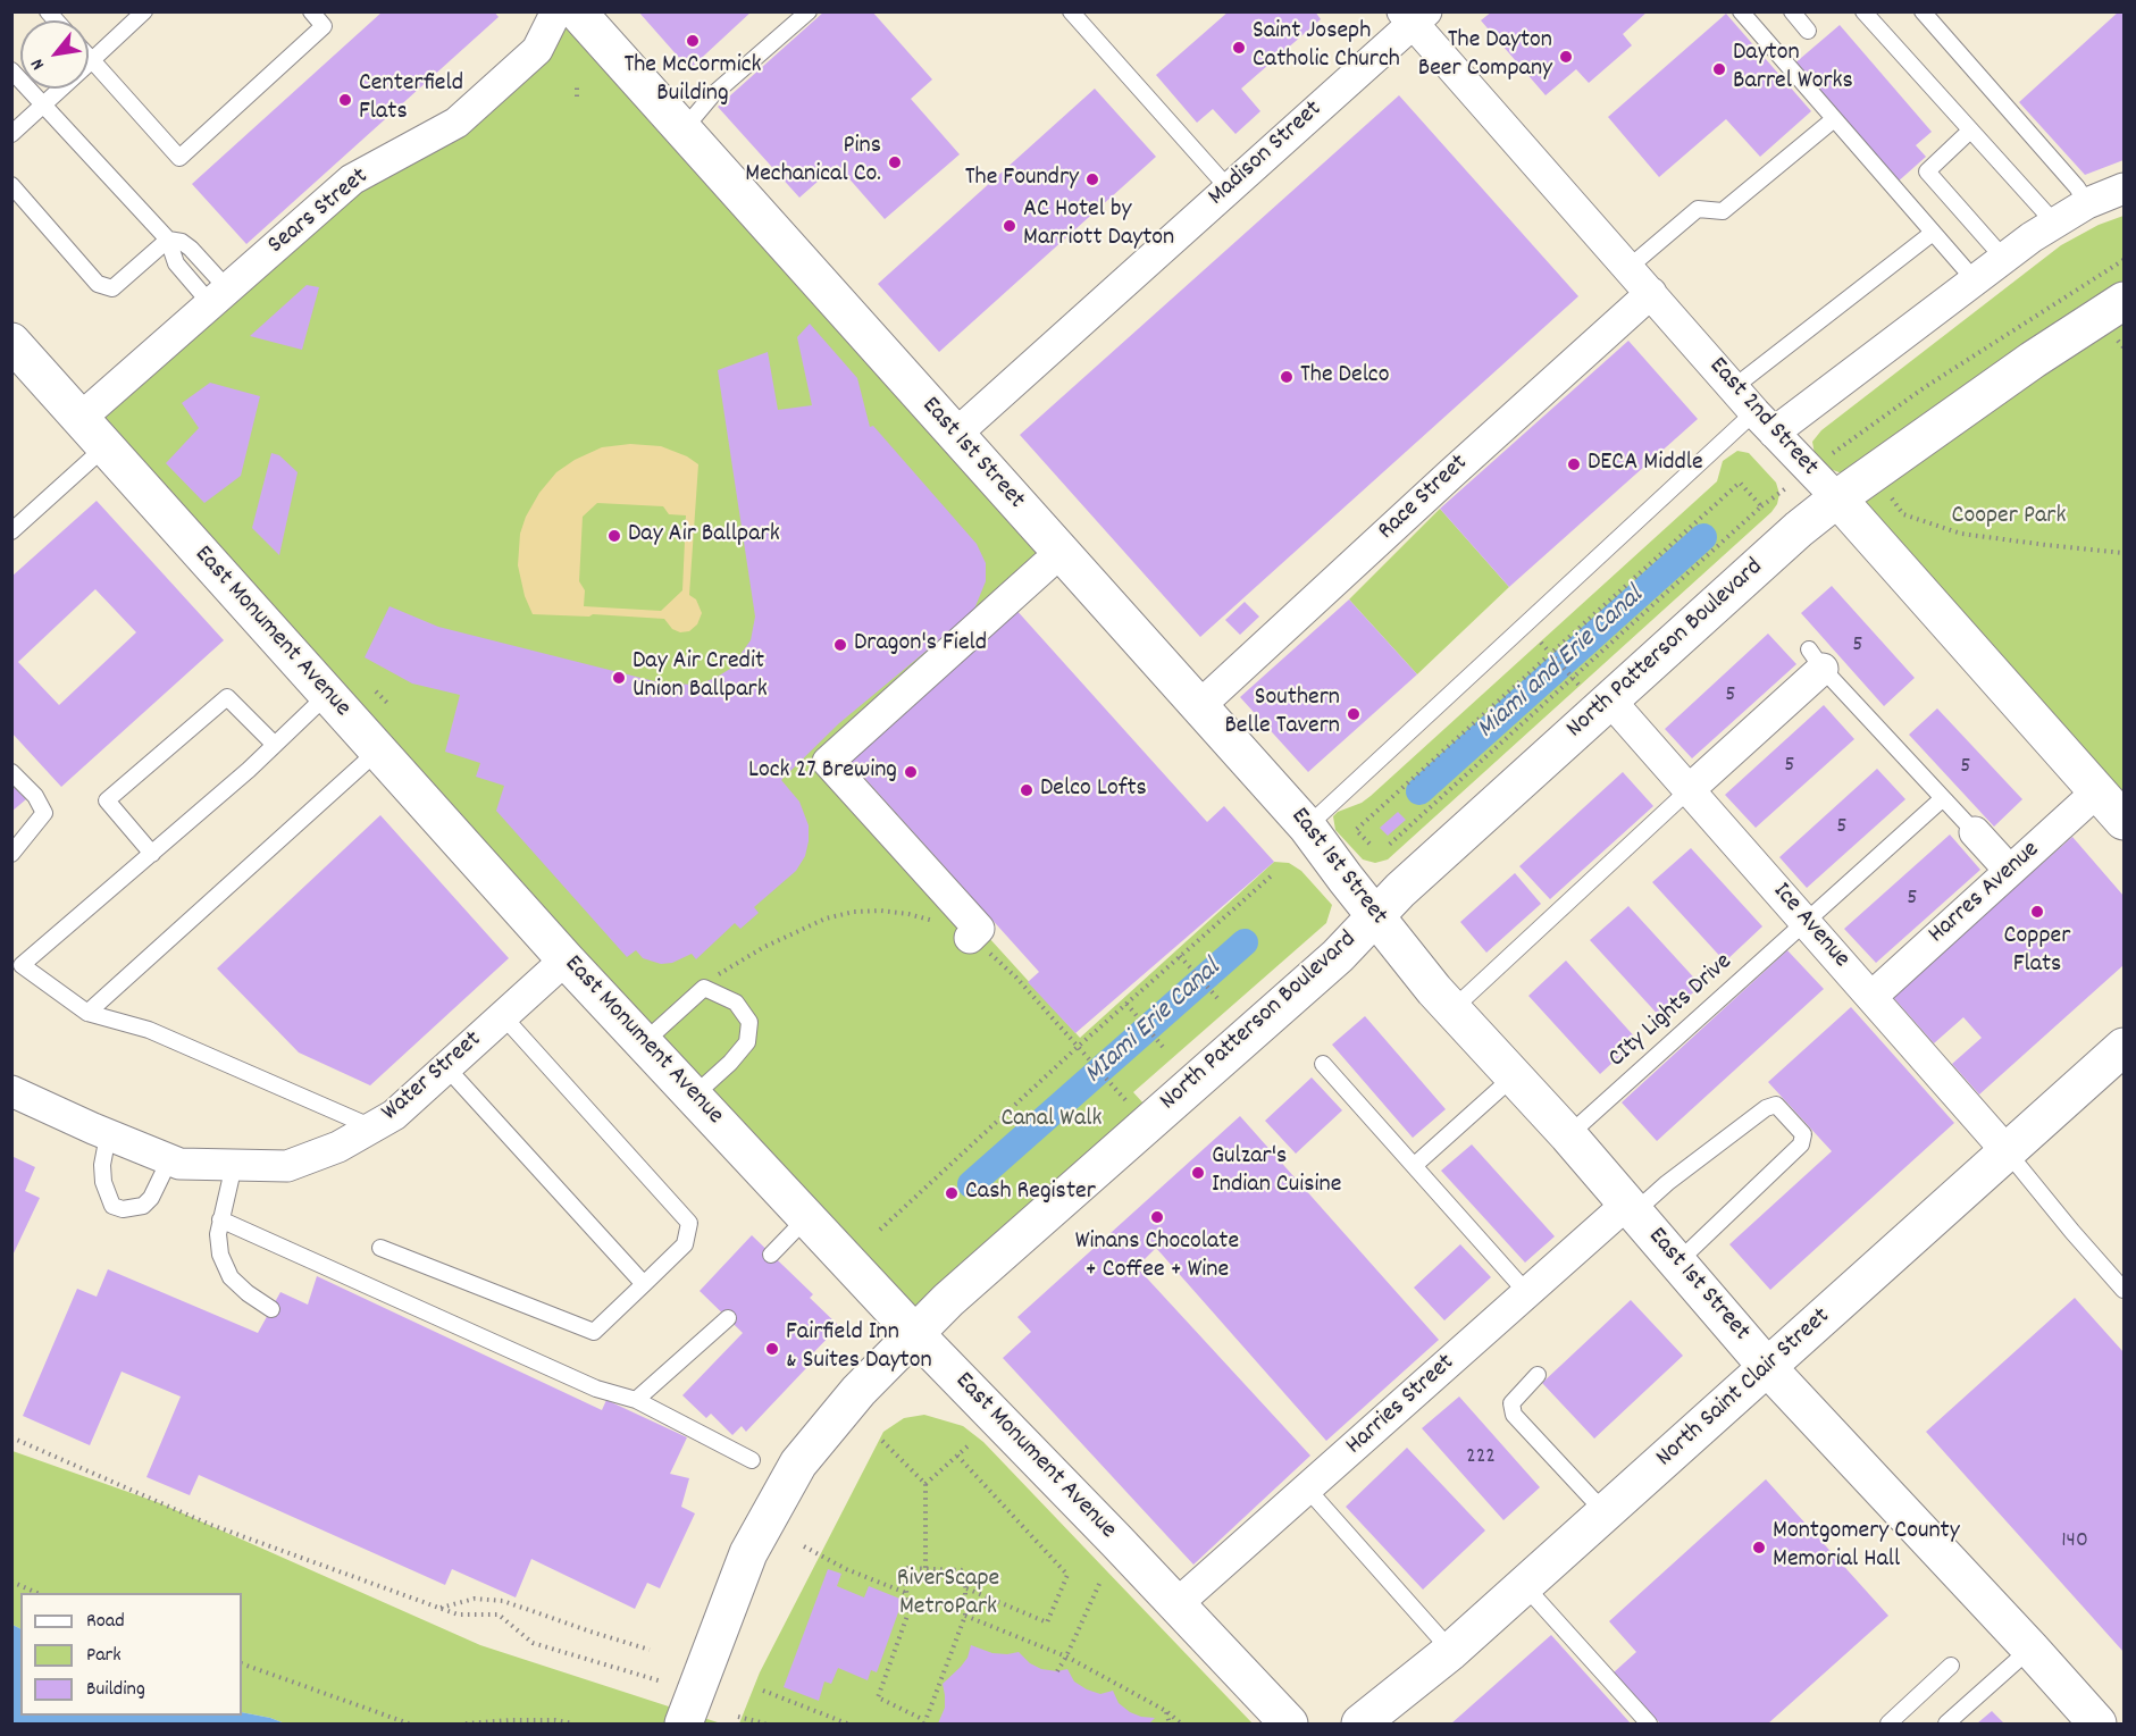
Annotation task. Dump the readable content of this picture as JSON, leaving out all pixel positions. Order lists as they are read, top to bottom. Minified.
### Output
{"streets":{"main road":["East 2nd Street","East 1st Street","East Monument Avenue","North Patterson Boulevard","North Saint Clair Street"],"street":["Madison Street","Sears Street","Race Street","Harres Avenue","Ice Avenue","Water Street","Harries Street"],"lane":["CIty Lights Drive"]},"crossings":[["Madison Street","East 2nd Street"],["Madison Street","East 1st Street"],["Sears Street","East 1st Street"],["Sears Street","East Monument Avenue"],["East 2nd Street","Race Street"],["East 2nd Street","North Patterson Boulevard"],["East 2nd Street","Harres Avenue"],["East 1st Street","Race Street"],["East 1st Street","North Patterson Boulevard"],["East 1st Street","CIty Lights Drive"],["East 1st Street","North Saint Clair Street"],["East 1st Street","Harries Street"],["East Monument Avenue","North Patterson Boulevard"],["East Monument Avenue","Water Street"],["East Monument Avenue","Harries Street"],["North Patterson Boulevard","Ice Avenue"],["Harres Avenue","Ice Avenue"],["Ice Avenue","CIty Lights Drive"],["Ice Avenue","North Saint Clair Street"]],"water":["Miami and Erie Canal","MIami Erie Canal"],"parks":["Cooper Park","Canal Walk","RiverScape MetroPark"],"places":["The McCormick Building","Saint Joseph Catholic Church","The Dayton Beer Company","Dayton Barrel Works","Centerfield Flats","Pins Mechanical Co.","The Foundry","AC Hotel by Marriott Dayton","The Delco","DECA Middle","Day Air Ballpark","Dragon's Field","Day Air Credit Union Ballpark","Southern Belle Tavern","Lock 27 Brewing","Delco Lofts","Copper Flats","Gulzar's Indian Cuisine","Cash Register","Winans Chocolate + Coffee + Wine","Fairfield Inn & Suites Dayton","Montgomery County Memorial Hall"],"house_numbers":["5","5","5","5","5","5","222","140"],"legend":["Road","Park","Building"],"north":"bottom left"}
